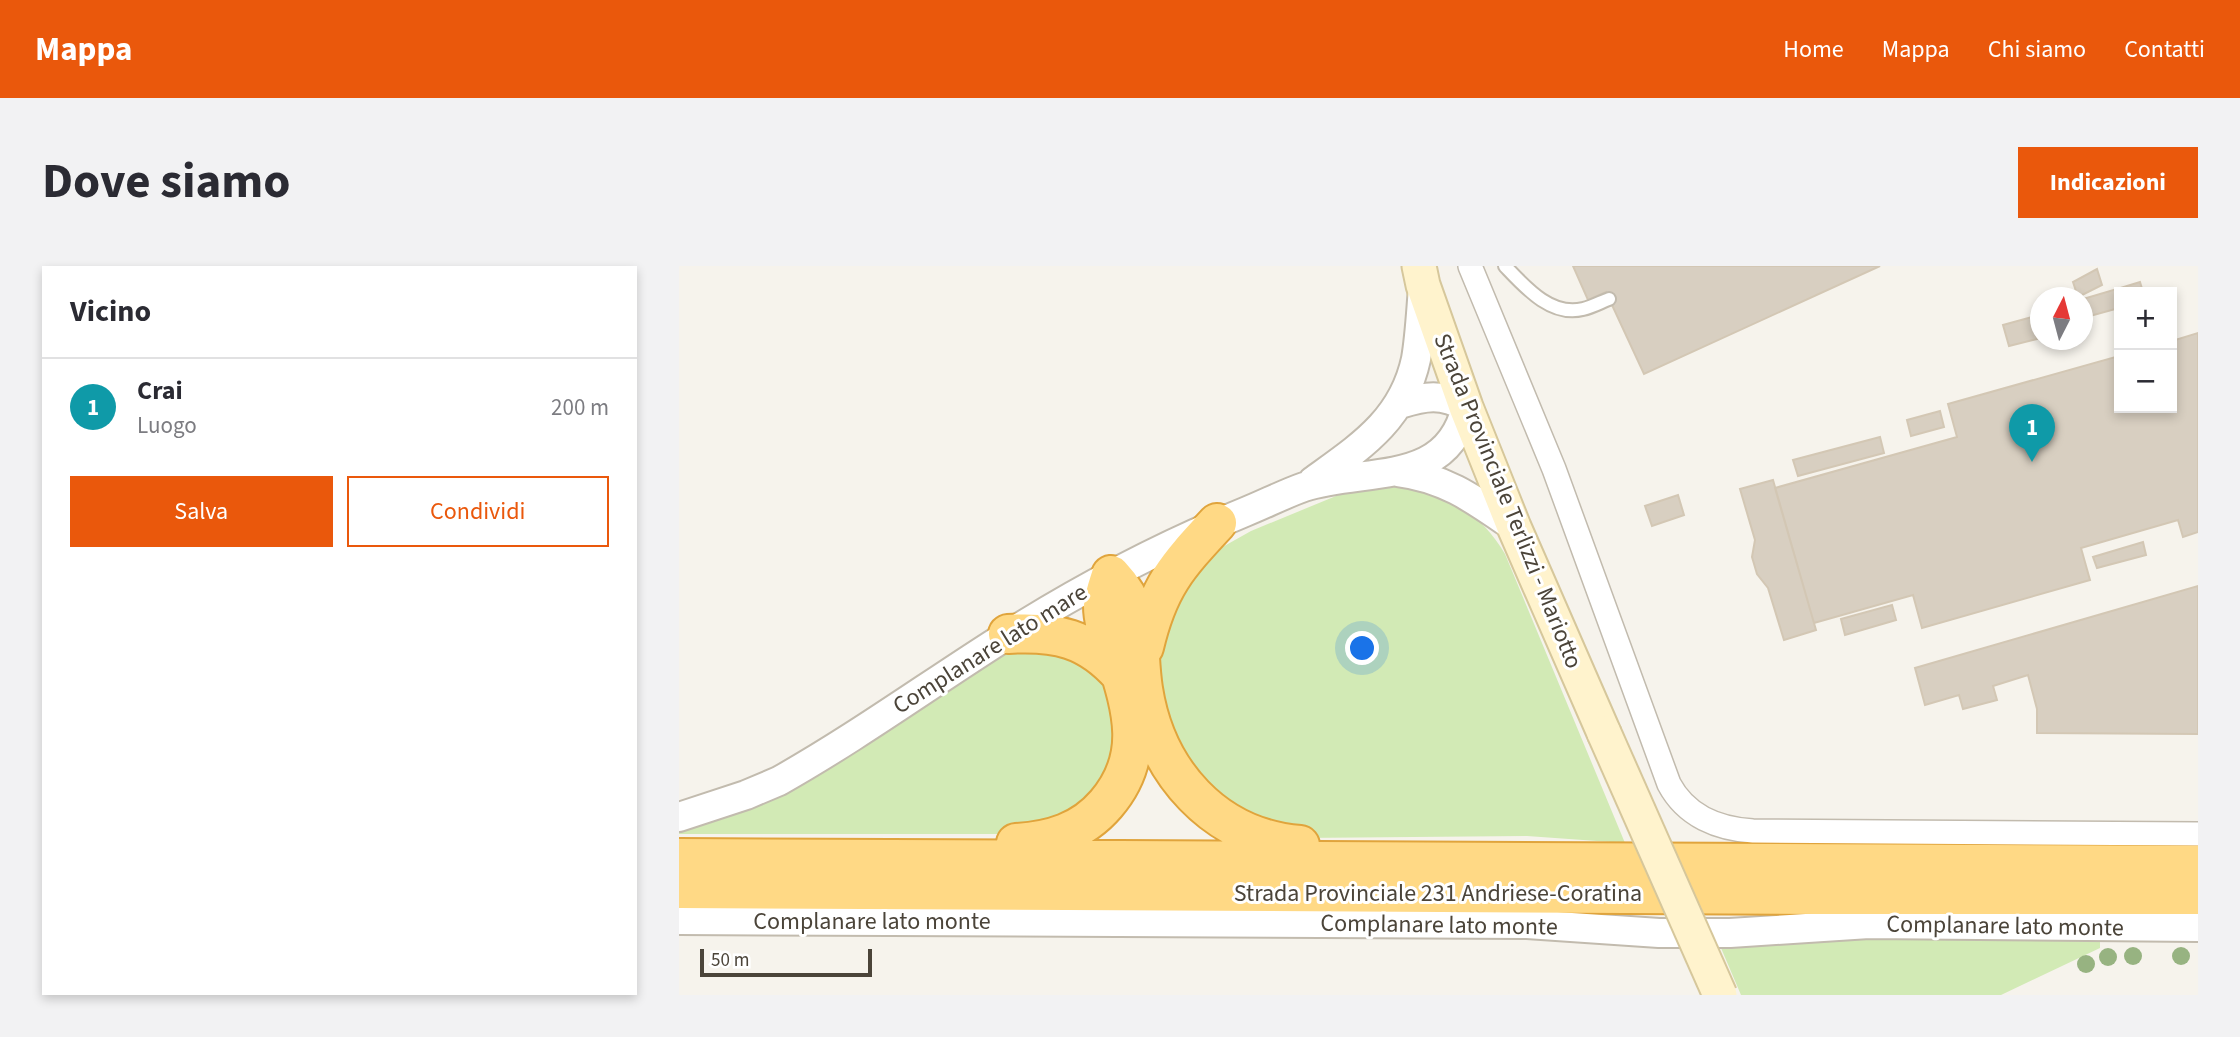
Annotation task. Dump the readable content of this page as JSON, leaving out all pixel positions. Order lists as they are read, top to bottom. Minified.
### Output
{"streets":{"highway":["Strada Provinciale 231 Andriese-Coratina"],"main road":["Strada Provinciale Terlizzi - Mariotto"],"street":["Complanare lato mare","Complanare lato monte"]},"scale_bar":"50 m","north":"top","page":{"header":"Mappa","nav":["Home","Mappa","Chi siamo","Contatti"],"title":"Dove siamo","buttons":["Indicazioni",["Salva","Condividi"]],"heading":"Vicino","map_buttons":["+","−"],"list":[{"mark":"1","name":"Crai","note":"Luogo","value":"200 m"}],"pins":"1","scale":"50 m"}}
